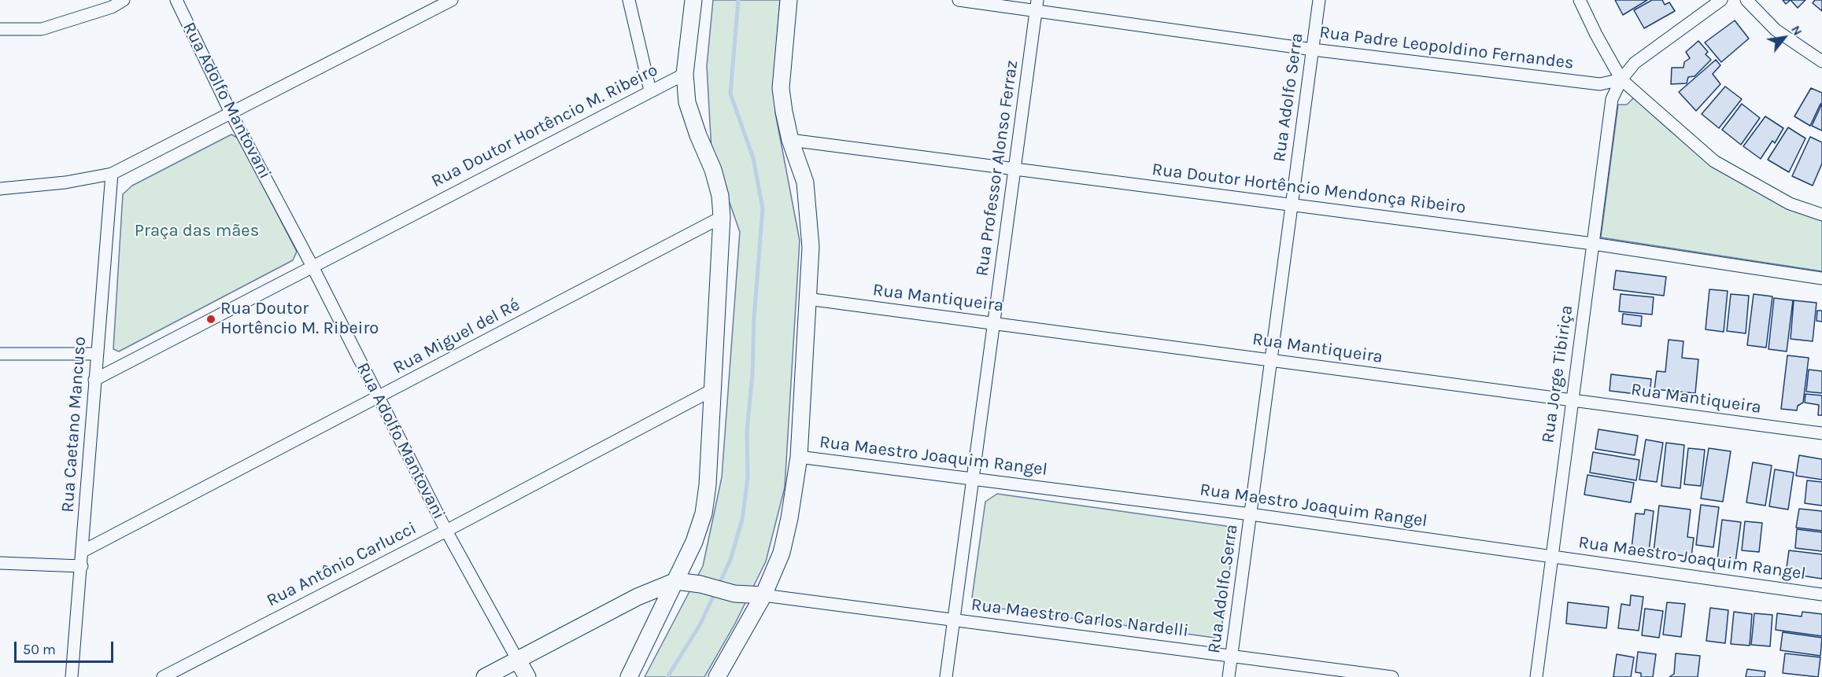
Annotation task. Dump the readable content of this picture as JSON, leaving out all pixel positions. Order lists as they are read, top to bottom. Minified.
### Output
{"streets":{"street":["Rua Padre Leopoldino Fernandes","Rua Adolfo Serra","Rua Adolfo Mantovani","Rua Doutor Hortêncio M. Ribeiro","Rua Professor Alonso Ferraz","Rua Doutor Hortêncio Mendonça Ribeiro","Rua Mantiqueira","Rua Miguel del Ré","Rua Jorge Tibiriça","Rua Caetano Mancuso","Rua Maestro Joaquim Rangel","Rua Antônio Carlucci","Rua Maestro Carlos Nardelli"]},"crossings":[["Rua Padre Leopoldino Fernandes","Rua Adolfo Serra"],["Rua Padre Leopoldino Fernandes","Rua Professor Alonso Ferraz"],["Rua Padre Leopoldino Fernandes","Rua Jorge Tibiriça"],["Rua Adolfo Serra","Rua Doutor Hortêncio Mendonça Ribeiro"],["Rua Adolfo Serra","Rua Mantiqueira"],["Rua Adolfo Serra","Rua Maestro Joaquim Rangel"],["Rua Adolfo Serra","Rua Maestro Carlos Nardelli"],["Rua Adolfo Mantovani","Rua Doutor Hortêncio M. Ribeiro"],["Rua Adolfo Mantovani","Rua Miguel del Ré"],["Rua Adolfo Mantovani","Rua Antônio Carlucci"],["Rua Doutor Hortêncio M. Ribeiro","Rua Caetano Mancuso"],["Rua Professor Alonso Ferraz","Rua Doutor Hortêncio Mendonça Ribeiro"],["Rua Professor Alonso Ferraz","Rua Mantiqueira"],["Rua Professor Alonso Ferraz","Rua Maestro Joaquim Rangel"],["Rua Professor Alonso Ferraz","Rua Maestro Carlos Nardelli"],["Rua Doutor Hortêncio Mendonça Ribeiro","Rua Jorge Tibiriça"],["Rua Mantiqueira","Rua Jorge Tibiriça"],["Rua Miguel del Ré","Rua Caetano Mancuso"],["Rua Jorge Tibiriça","Rua Maestro Joaquim Rangel"]],"parks":["Praça das mães"],"places":["Rua Doutor Hortêncio M. Ribeiro"],"scale_bar":"50 m","north":"top right"}
